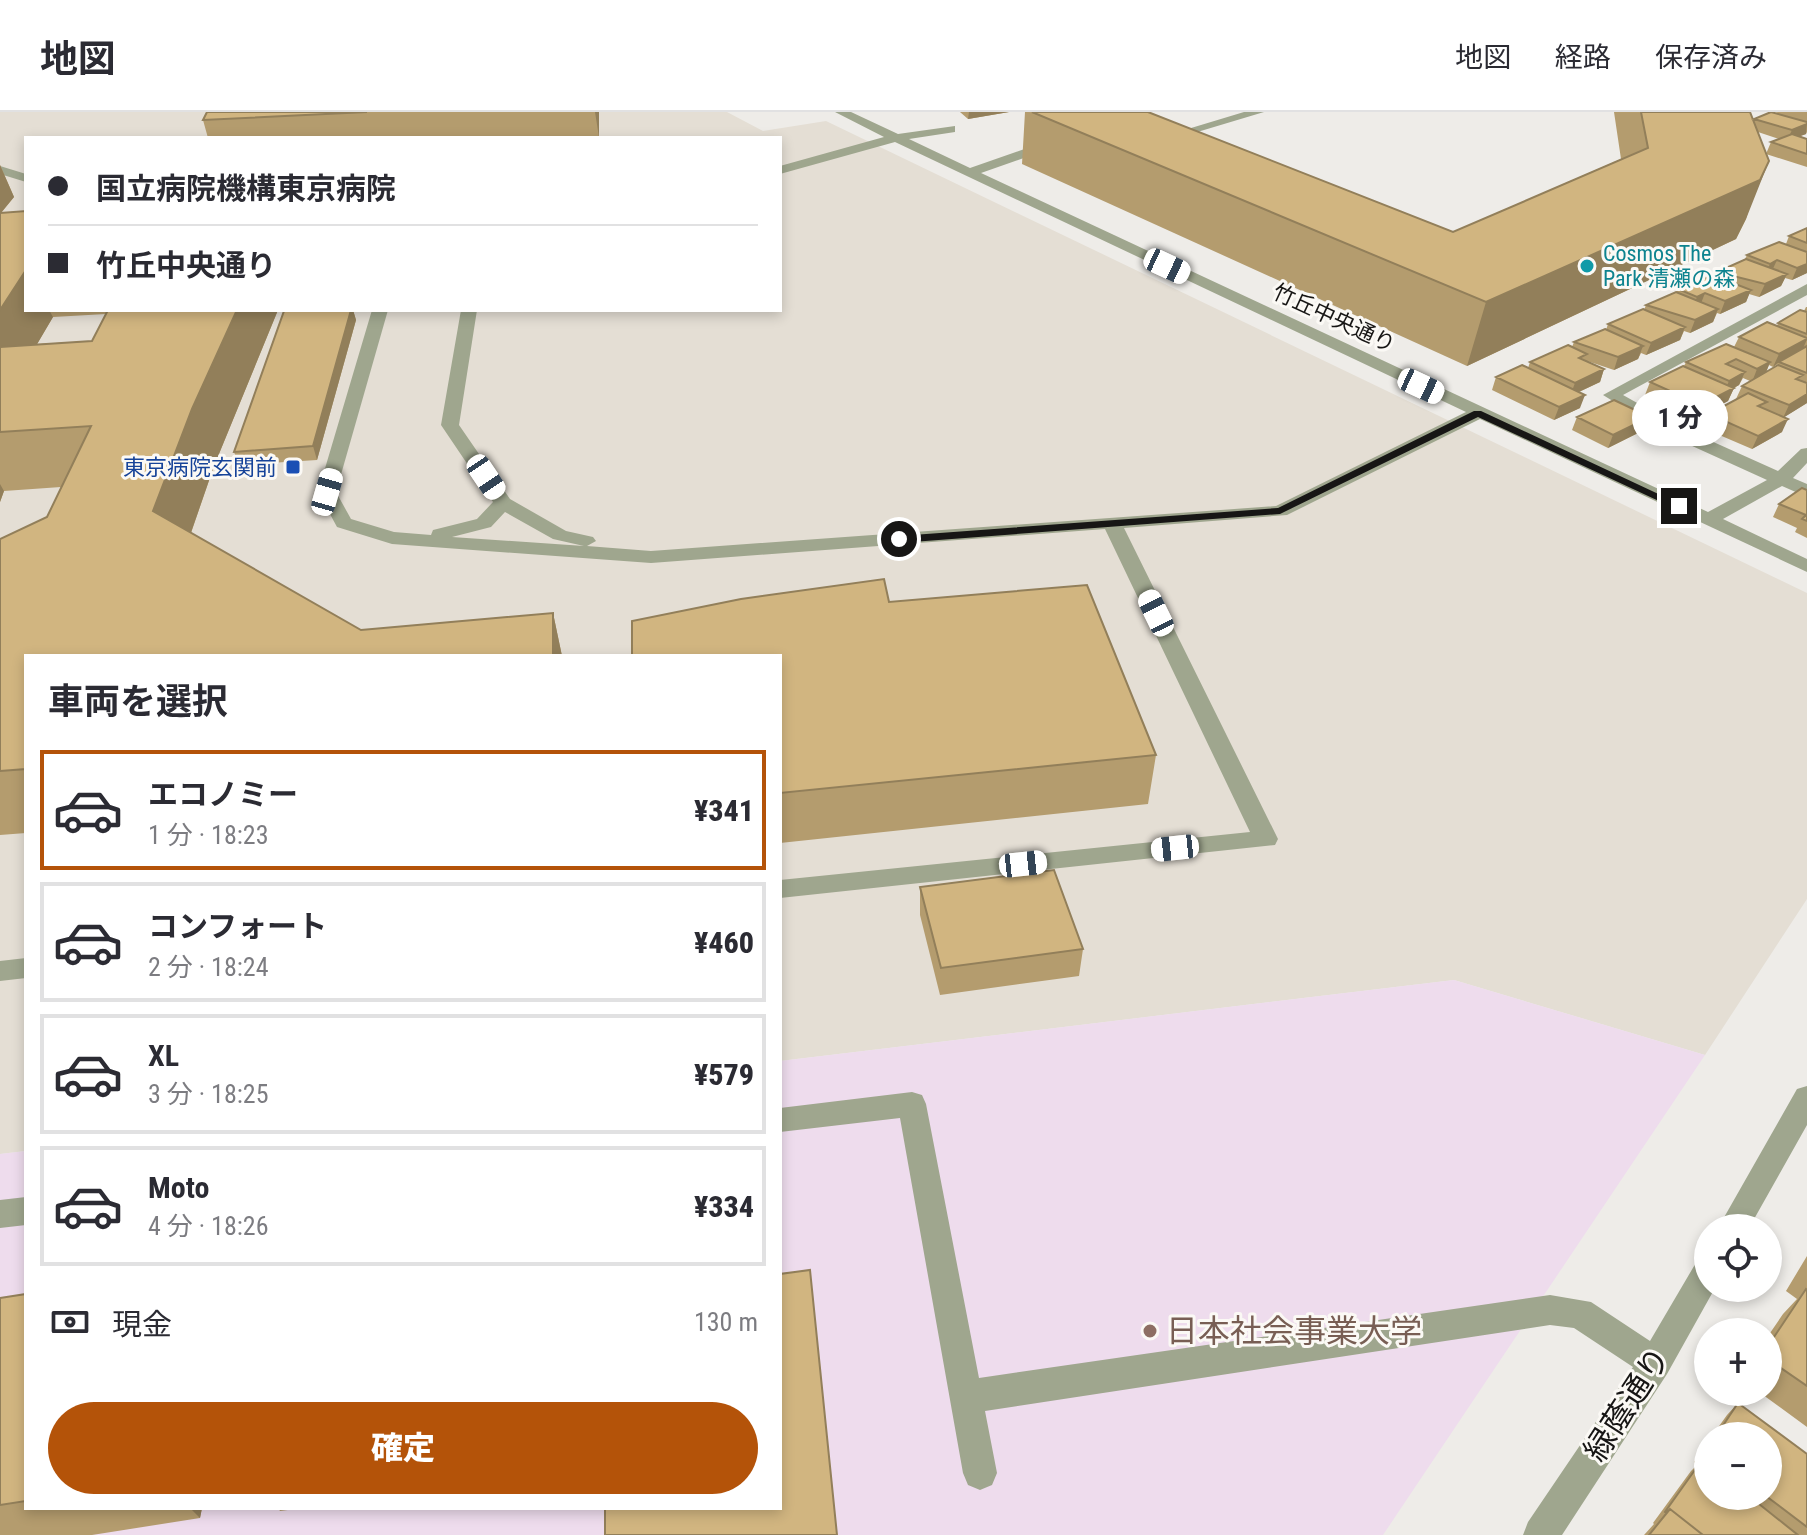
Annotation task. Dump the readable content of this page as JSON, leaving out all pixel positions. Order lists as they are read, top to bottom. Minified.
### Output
{"streets":{"street":["竹丘中央通り","緑蔭通り"]},"places":{"other":["Cosmos The Park 清瀬の森","日本社会事業大学"],"transit":["東京病院玄関前"]},"page":{"header":"地図","nav":["地図","経路","保存済み"],"banner":["国立病院機構東京病院","竹丘中央通り"],"bubble":"1 分","heading":"車両を選択","list":[{"name":"エコノミー","note":"1 分 · 18:23","value":"¥341"},{"name":"コンフォート","note":"2 分 · 18:24","value":"¥460"},{"name":"XL","note":"3 分 · 18:25","value":"¥579"},{"name":"Moto","note":"4 分 · 18:26","value":"¥334"}],"map_buttons":["+","−"],"pay":["現金","130 m"],"buttons":"確定"}}
